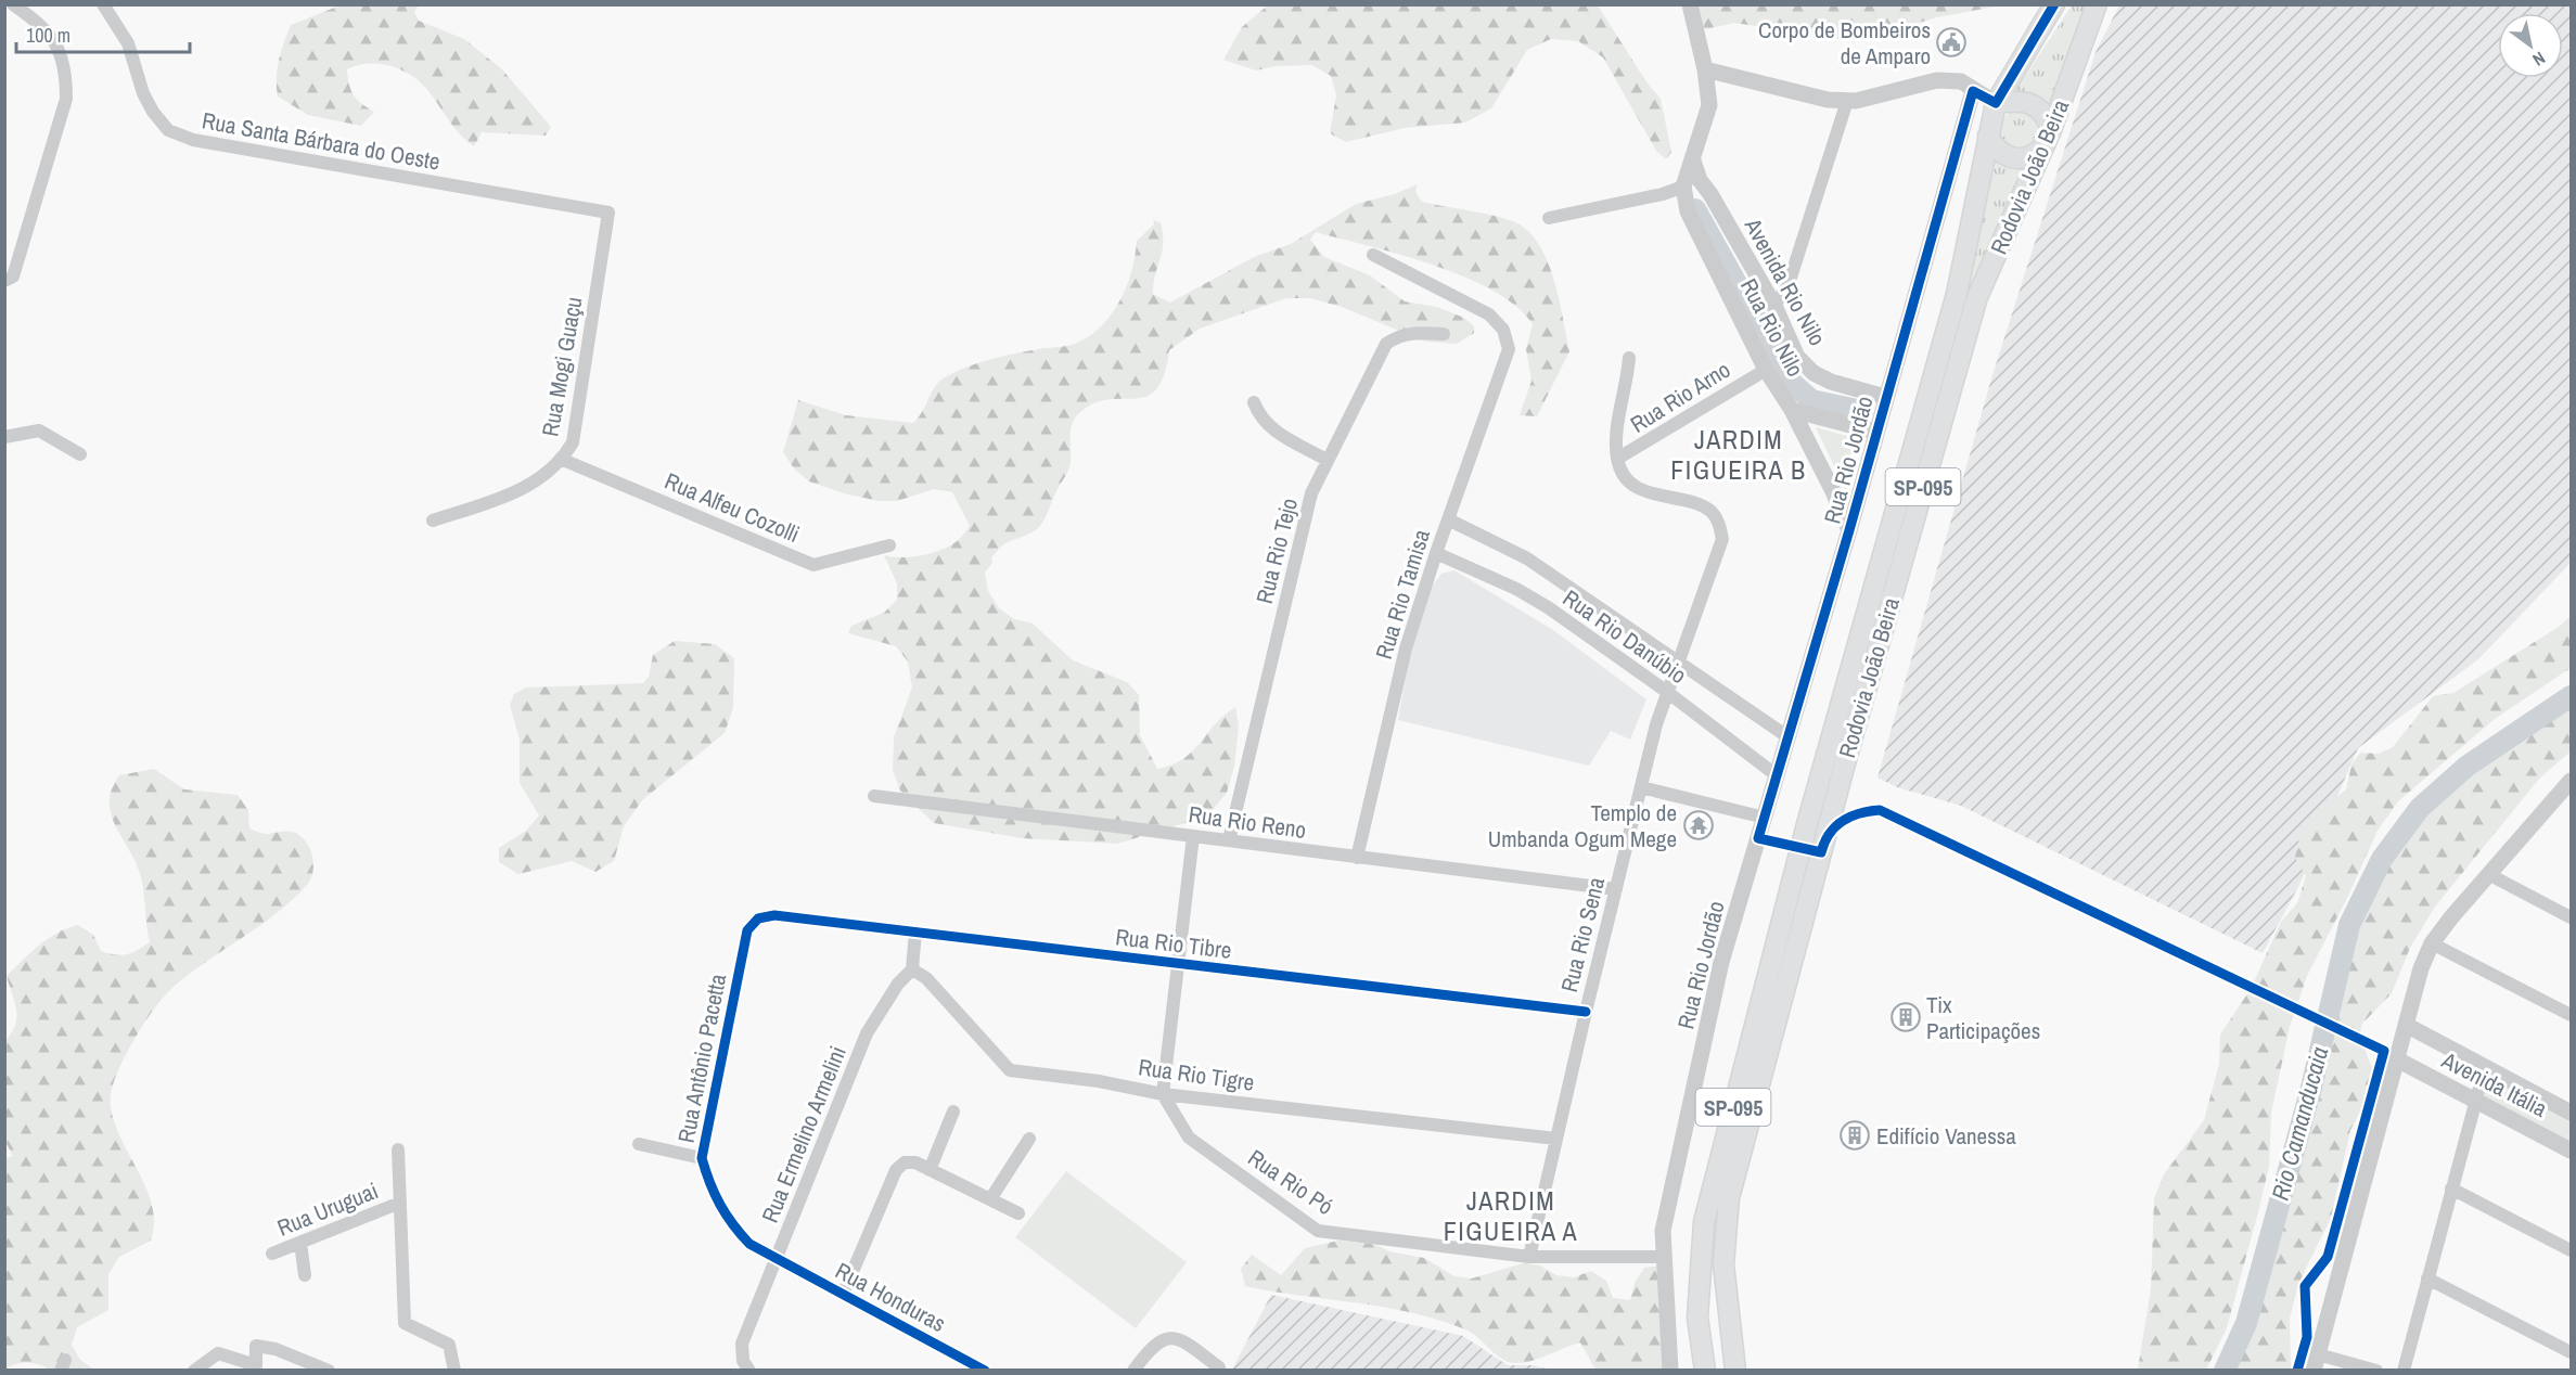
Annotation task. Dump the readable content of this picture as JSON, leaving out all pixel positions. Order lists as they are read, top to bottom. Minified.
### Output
{"streets":{"main road":["Rodovia João Beira","SP-095"],"street":["Rua Santa Bárbara do Oeste","Avenida Rio Nilo","Rua Rio Nilo","Rua Mogi Guaçu","Rua Rio Arno","Rua Rio Jordão","Rua Alfeu Cozolli","Rua Rio Tejo","Rua Rio Tamisa","Rua Rio Danúbio","Rua Rio Reno","Rua Rio Sena","Rua Rio Tibre","Rua Antônio Pacetta","Rua Rio Tigre","Avenida Itália","Rua Ermelino Armelini","Rua Rio Pó","Rua Uruguai","Rua Honduras"]},"crossings":[["Rua Santa Bárbara do Oeste","Rua Mogi Guaçu"],["Avenida Rio Nilo","Rua Rio Jordão"],["Rua Rio Nilo","Rua Rio Arno"],["Rua Rio Nilo","Rua Rio Jordão"],["Rua Mogi Guaçu","Rua Alfeu Cozolli"],["Rua Rio Arno","Rua Rio Sena"],["Rua Rio Jordão","Rua Rio Danúbio"],["Rua Rio Jordão","Rua Rio Pó"],["Rua Rio Tejo","Rua Rio Reno"],["Rua Rio Tamisa","Rua Rio Danúbio"],["Rua Rio Tamisa","Rua Rio Reno"],["Rua Rio Danúbio","Rua Rio Sena"],["Rua Rio Reno","Rua Rio Sena"],["Rua Rio Sena","Rua Rio Tibre"],["Rua Rio Sena","Rua Rio Tigre"],["Rua Rio Sena","Rua Rio Pó"],["Rua Rio Tibre","Rua Antônio Pacetta"],["Rua Antônio Pacetta","Rua Ermelino Armelini"],["Rua Antônio Pacetta","Rua Honduras"],["Rua Rio Tigre","Rua Ermelino Armelini"],["Rua Rio Tigre","Rua Rio Pó"],["Rua Ermelino Armelini","Rua Honduras"]],"districts":["JARDIM FIGUEIRA B","JARDIM FIGUEIRA A"],"water":["Rio Camanducaia"],"places":{"public building":["Corpo de Bombeiros de Amparo"],"temple":["Templo de Umbanda Ogum Mege"],"building":["Tix Participações","Edifício Vanessa"]},"scale_bar":"100 m","north":"bottom right"}
